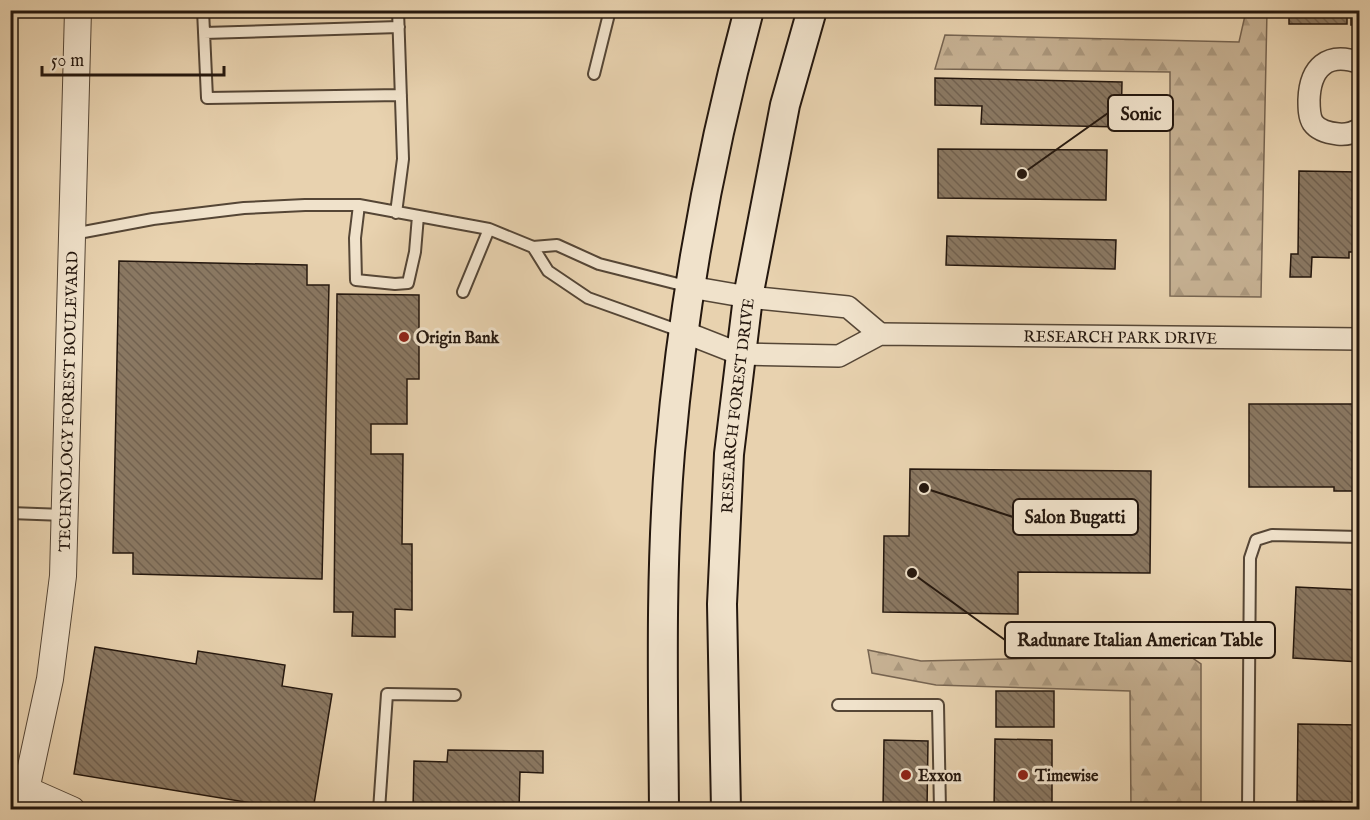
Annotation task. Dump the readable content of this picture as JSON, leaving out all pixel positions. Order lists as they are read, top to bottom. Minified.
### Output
{"streets":{"main road":["RESEARCH FOREST DRIVE"],"street":["RESEARCH PARK DRIVE","TECHNOLOGY FOREST BOULEVARD"]},"crossings":[["RESEARCH PARK DRIVE","RESEARCH FOREST DRIVE"]],"places":["Sonic","Origin Bank","Salon Bugatti","Radunare Italian American Table","Exxon","Timewise"],"scale_bar":"50 m"}
